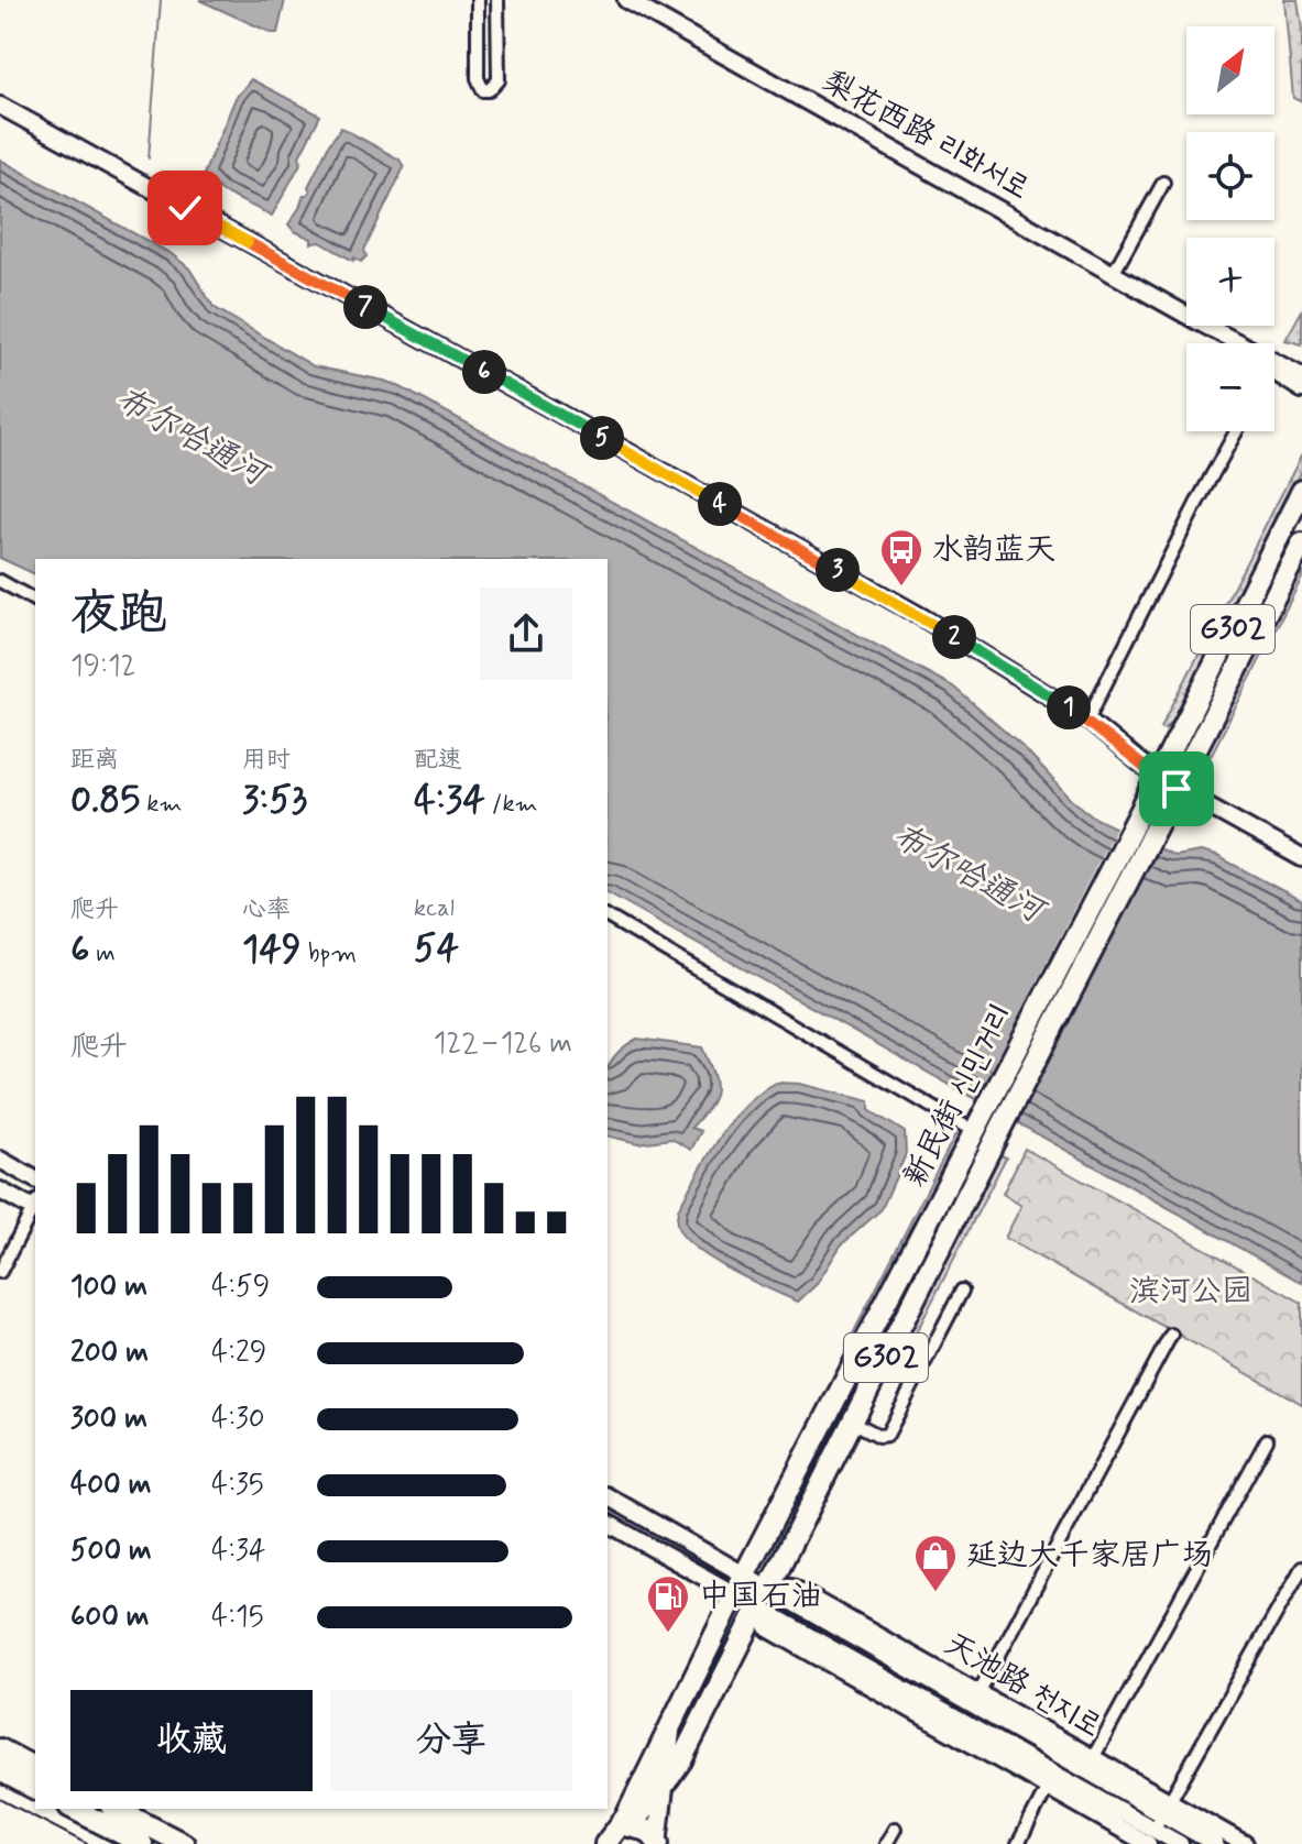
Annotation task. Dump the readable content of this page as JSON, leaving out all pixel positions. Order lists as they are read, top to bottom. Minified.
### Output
{"streets":{"highway":["G302","新民街 신민거리"],"main road":["梨花西路 리화서로","天池路 천지로"]},"crossings":[["新民街 신민거리","天池路 천지로"]],"water":["布尔哈通河"],"parks":["滨河公园"],"places":{"bus stop":["水韵蓝天"],"shop":["延边大千家居广场"],"fuel station":["中国石油"]},"north":"top right","page":{"map_buttons":["+","−"],"pins":["7","6","5","4","3","2","1"],"heading":["夜跑","19:12"],"stats":[["距离","0.85 km"],["用时","3:53"],["配速","4:34 /km"],["爬升","6 m"],["心率","149 bpm"],["kcal","54"]],"chart":["爬升","122–126 m"],"list":[{"name":"100 m","note":"4:59"},{"name":"200 m","note":"4:29"},{"name":"300 m","note":"4:30"},{"name":"400 m","note":"4:35"},{"name":"500 m","note":"4:34"},{"name":"600 m","note":"4:15"}],"buttons":["收藏","分享"]}}
